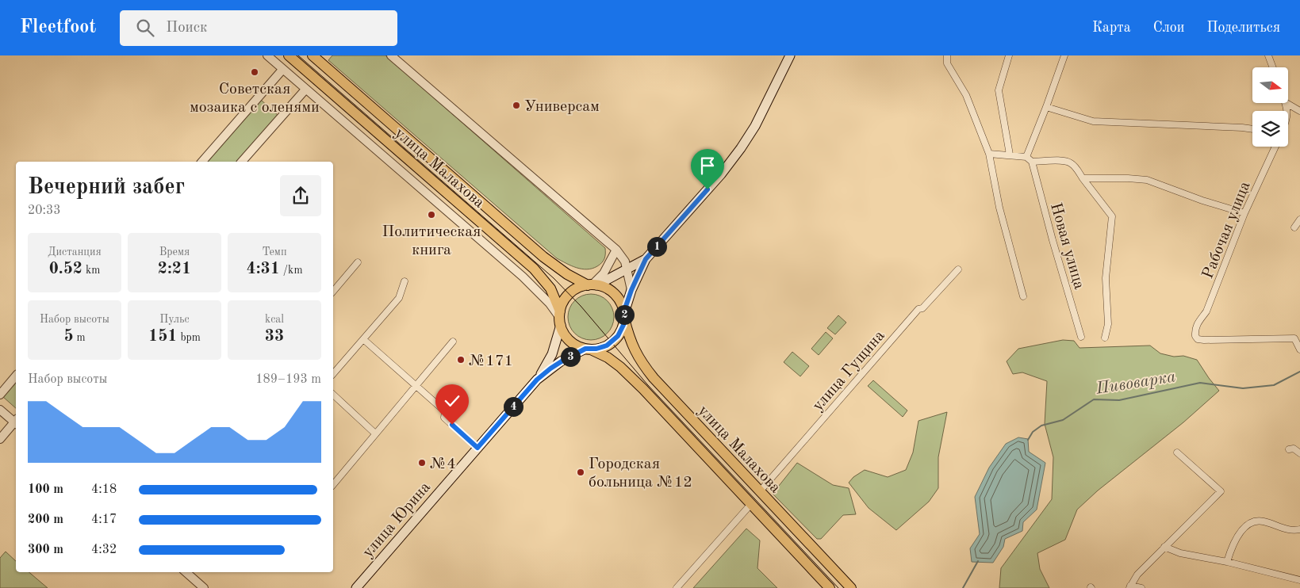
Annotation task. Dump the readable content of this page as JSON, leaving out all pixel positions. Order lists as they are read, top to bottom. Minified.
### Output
{"streets":{"main road":["улица Малахова","улица Юрина"],"street":["Рабочая улица","Новая улица","улица Гущина"]},"crossings":[["улица Малахова","улица Гущина"],["улица Малахова","улица Юрина"]],"water":["Пивоварка"],"places":["Советская мозаика с оленями","Универсам","Политическая книга","№171","№4","Городская больница №12"],"north":"right","page":{"header":"Fleetfoot","search":"Поиск","nav":["Карта","Слои","Поделиться"],"heading":["Вечерний забег","20:33"],"stats":[["Дистанция","0.52 km"],["Время","2:21"],["Темп","4:31 /km"],["Набор высоты","5 m"],["Пульс","151 bpm"],["kcal","33"]],"pins":["1","2","3","4"],"chart":["Набор высоты","189–193 m"],"list":[{"name":"100 m","note":"4:18"},{"name":"200 m","note":"4:17"},{"name":"300 m","note":"4:32"}]}}
